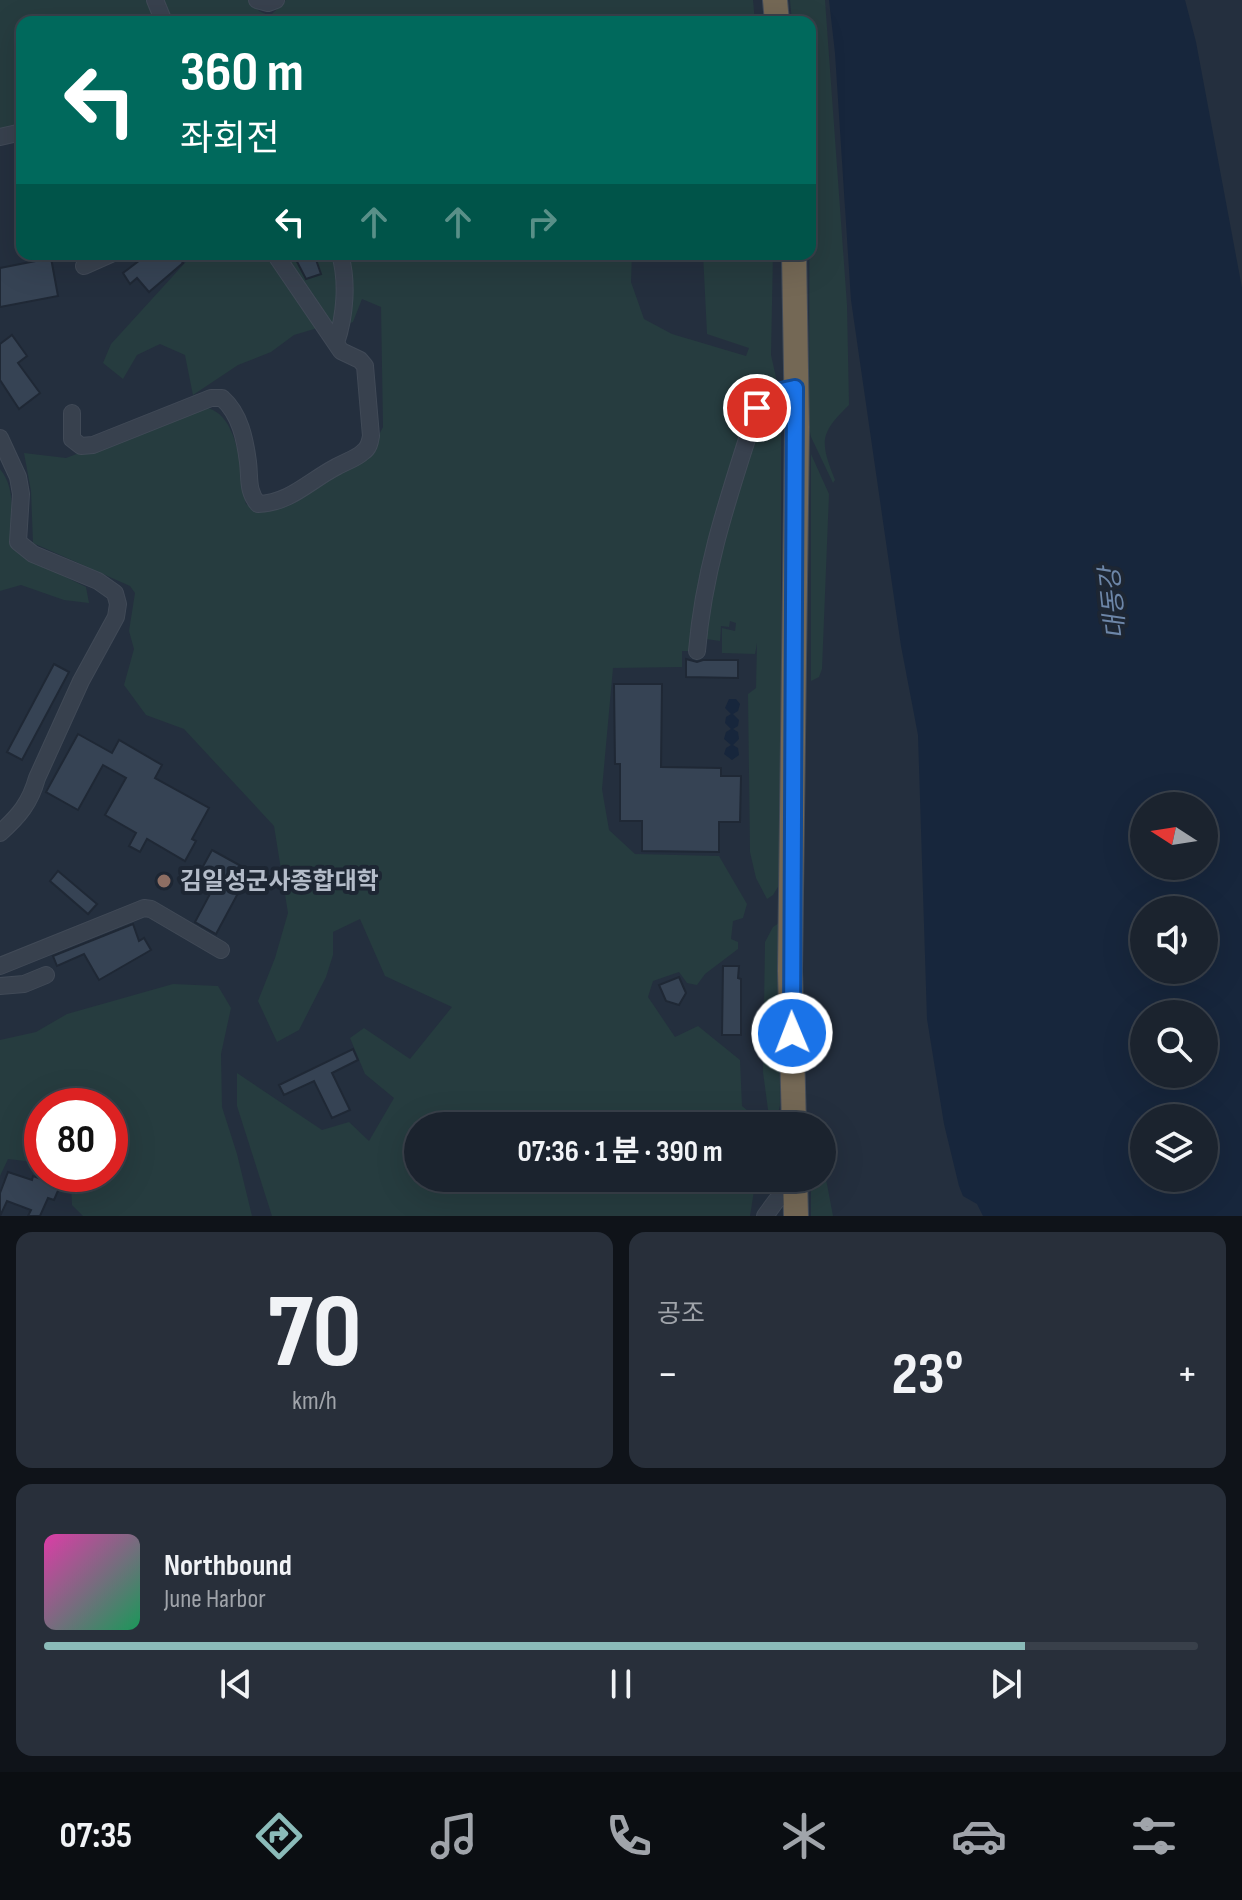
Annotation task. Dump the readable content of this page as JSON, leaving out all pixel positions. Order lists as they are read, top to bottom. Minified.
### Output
{"water":["대동강"],"places":["김일성군사종합대학"],"north":"left","page":{"turn":["360 m","좌회전"],"limit":"80","trip":"07:36 · 1 분 · 390 m","tile":[["70","km/h"],"공조"],"heat":["−","23°","+"],"song":["Northbound","June Harbor"],"tabs":"07:35"}}
